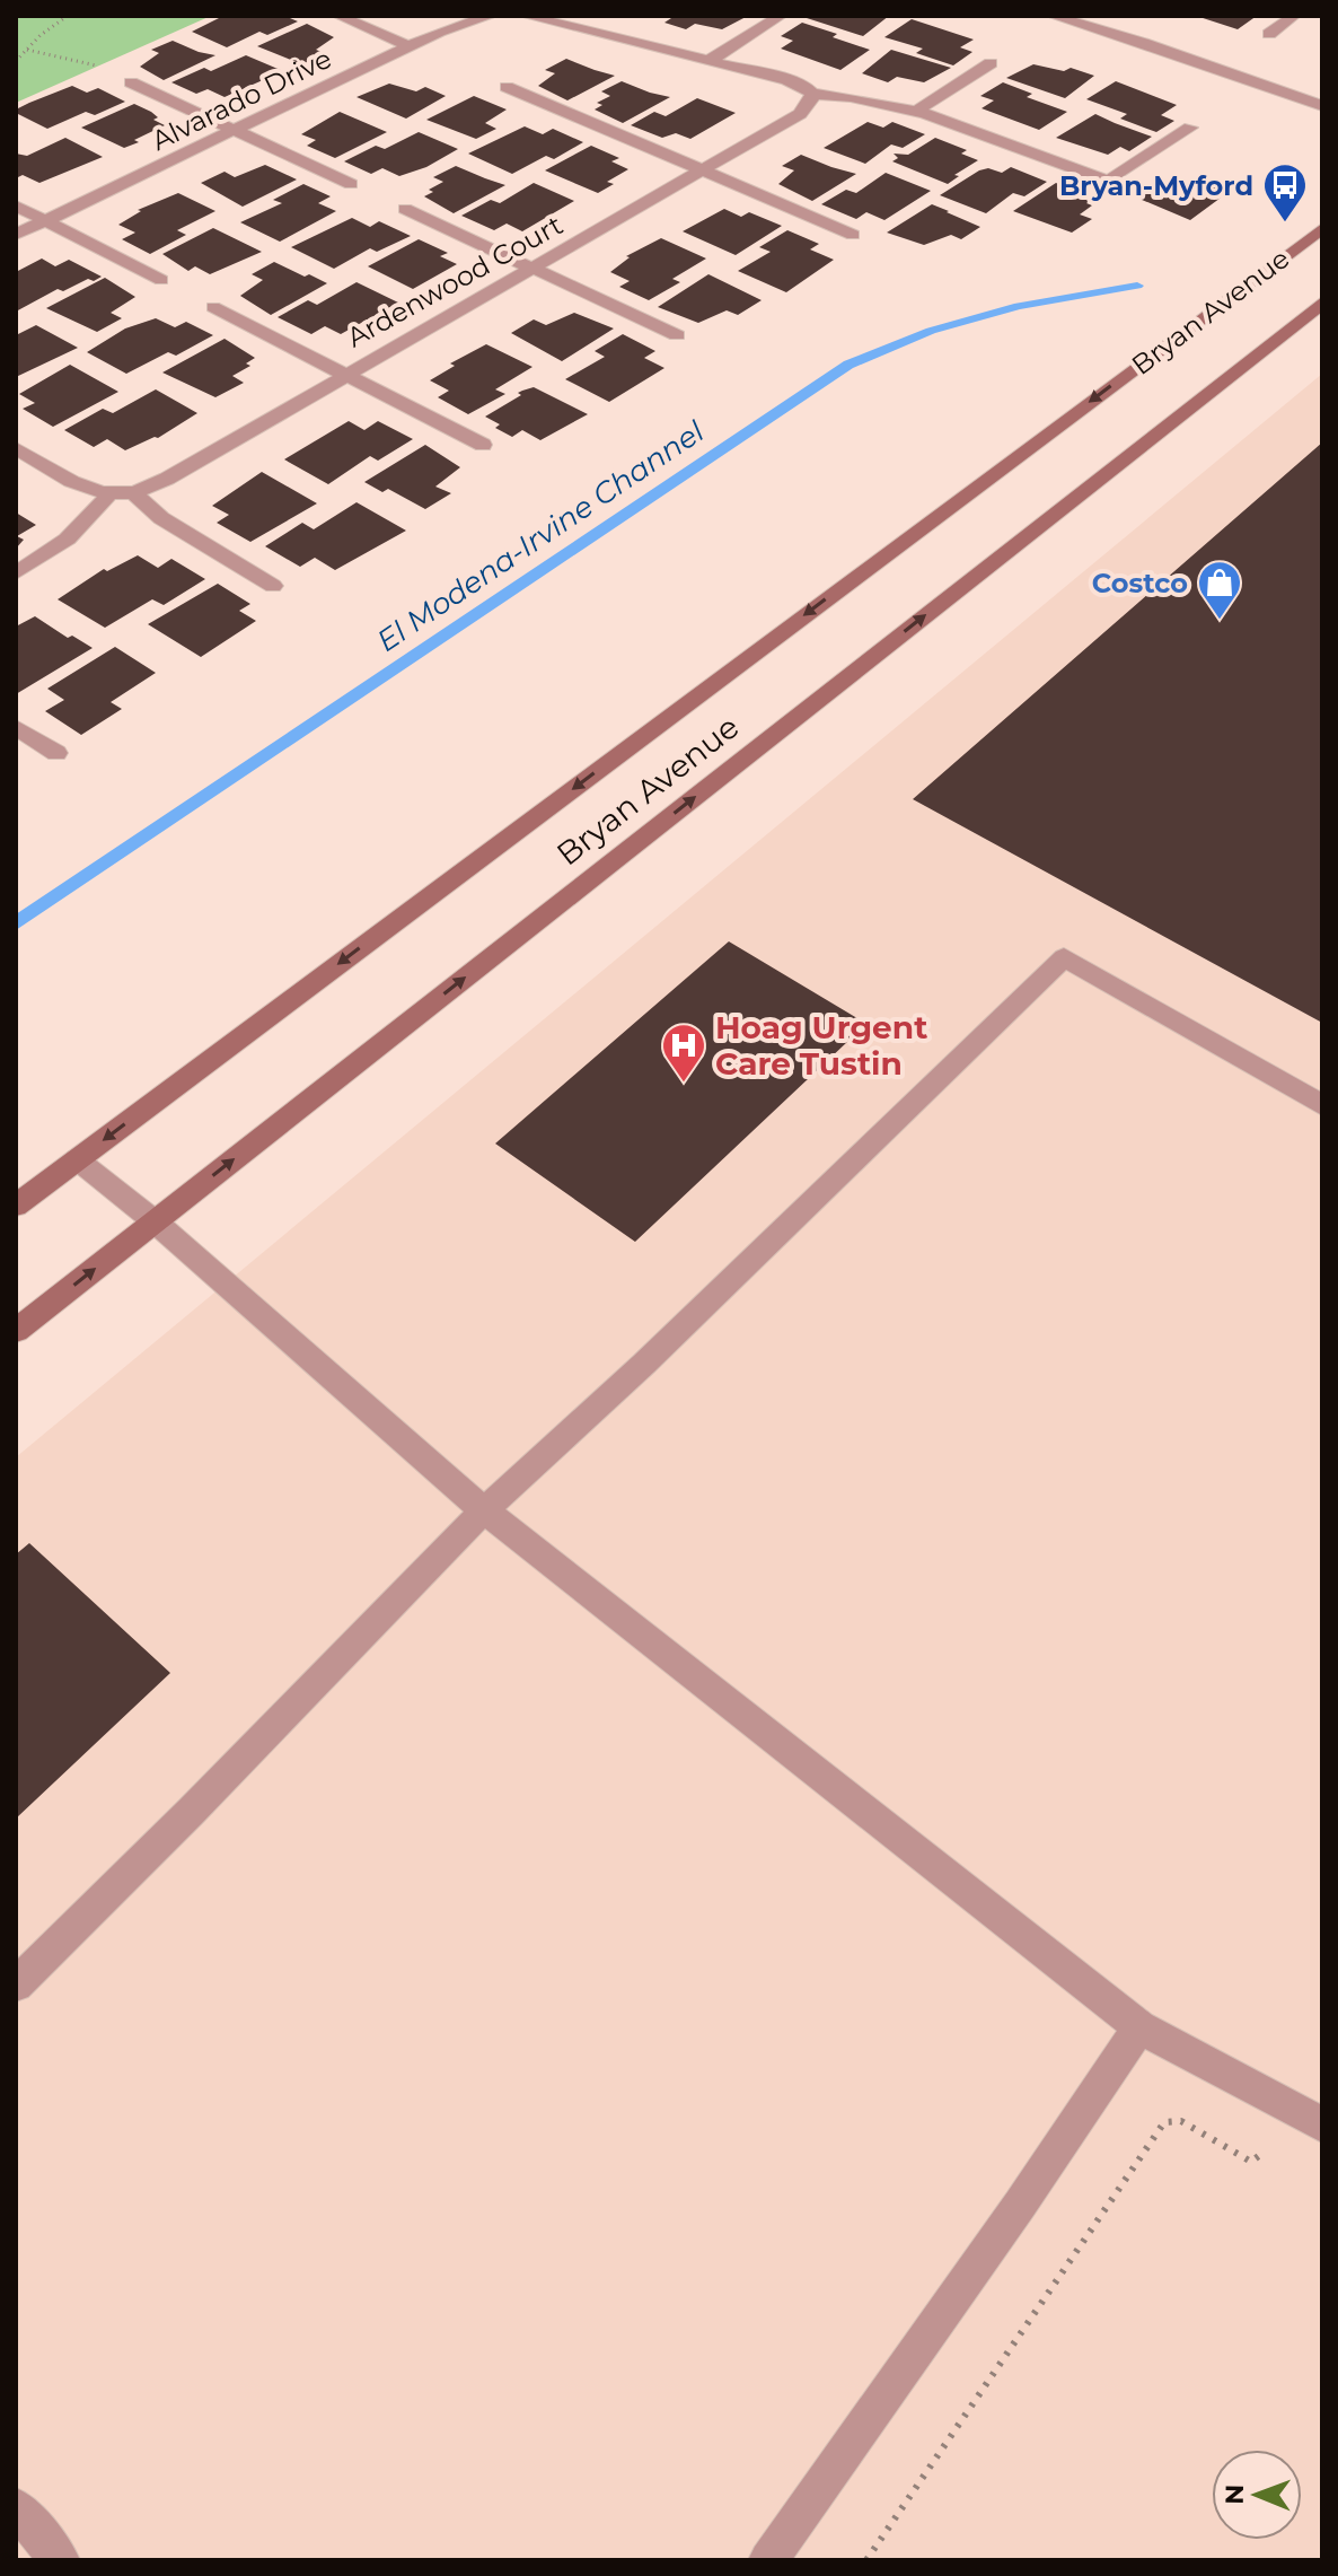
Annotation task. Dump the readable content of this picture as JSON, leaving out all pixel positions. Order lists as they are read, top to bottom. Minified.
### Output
{"streets":{"main road":["Bryan Avenue"],"street":["Alvarado Drive","Ardenwood Court"]},"water":["El Modena-Irvine Channel"],"places":{"bus stop":["Bryan-Myford"],"shop":["Costco"],"hospital":["Hoag Urgent Care Tustin"]},"north":"left"}
